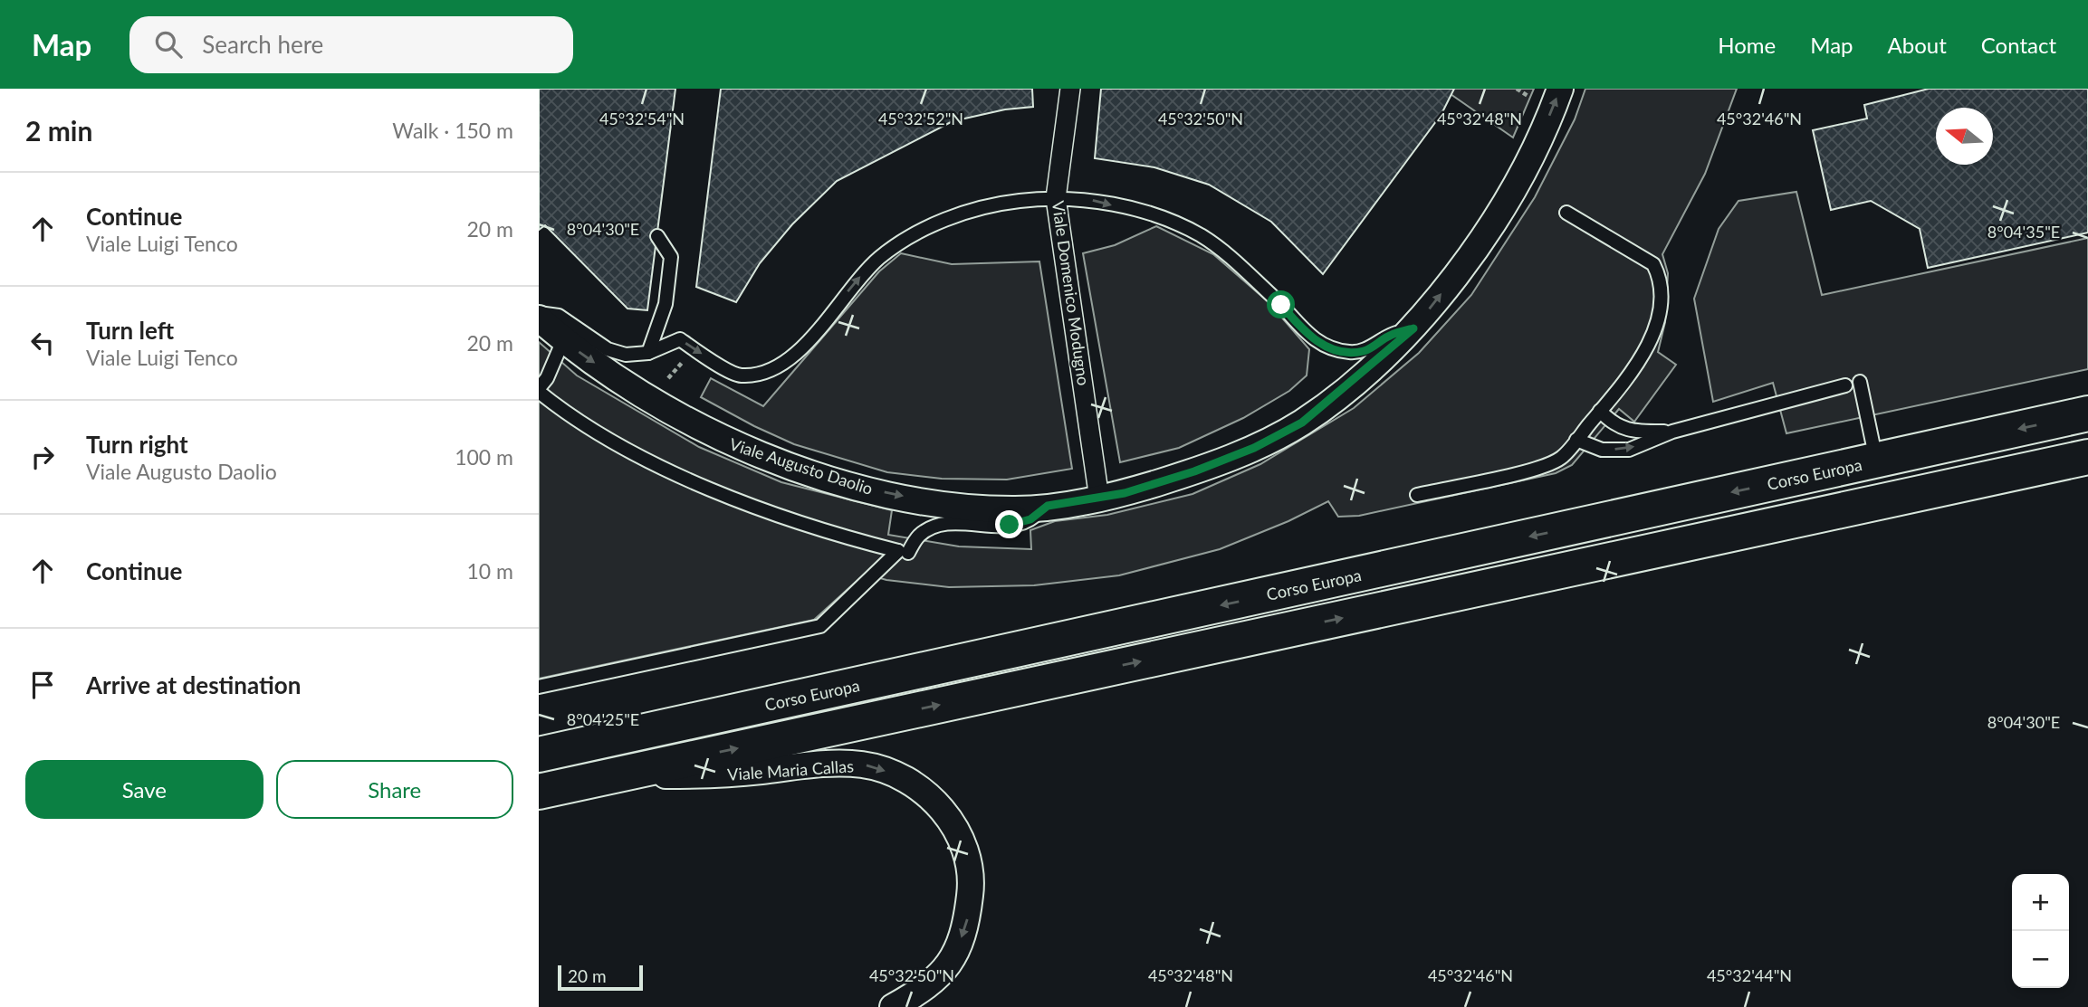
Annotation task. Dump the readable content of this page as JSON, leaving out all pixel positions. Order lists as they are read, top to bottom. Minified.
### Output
{"streets":{"main road":["Corso Europa"],"street":["Viale Domenico Modugno","Viale Augusto Daolio","Viale Maria Callas"]},"crossings":[["Viale Domenico Modugno","Viale Augusto Daolio"]],"scale_bar":"20 m","north":"left","page":{"header":"Map","search":"Search here","nav":["Home","Map","About","Contact"],"heading":["2 min","Walk · 150 m"],"list":[["Continue","Viale Luigi Tenco","20 m"],["Turn left","Viale Luigi Tenco","20 m"],["Turn right","Viale Augusto Daolio","100 m"],["Continue","10 m"],"Arrive at destination"],"buttons":["Save","Share"],"map_buttons":["+","−"],"scale":"20 m"},"coordinates":["45°32'54\"N","45°32'52\"N","45°32'50\"N","45°32'48\"N","45°32'46\"N","8°04'30\"E","8°04'35\"E","8°04'25\"E","45°32'44\"N"]}
